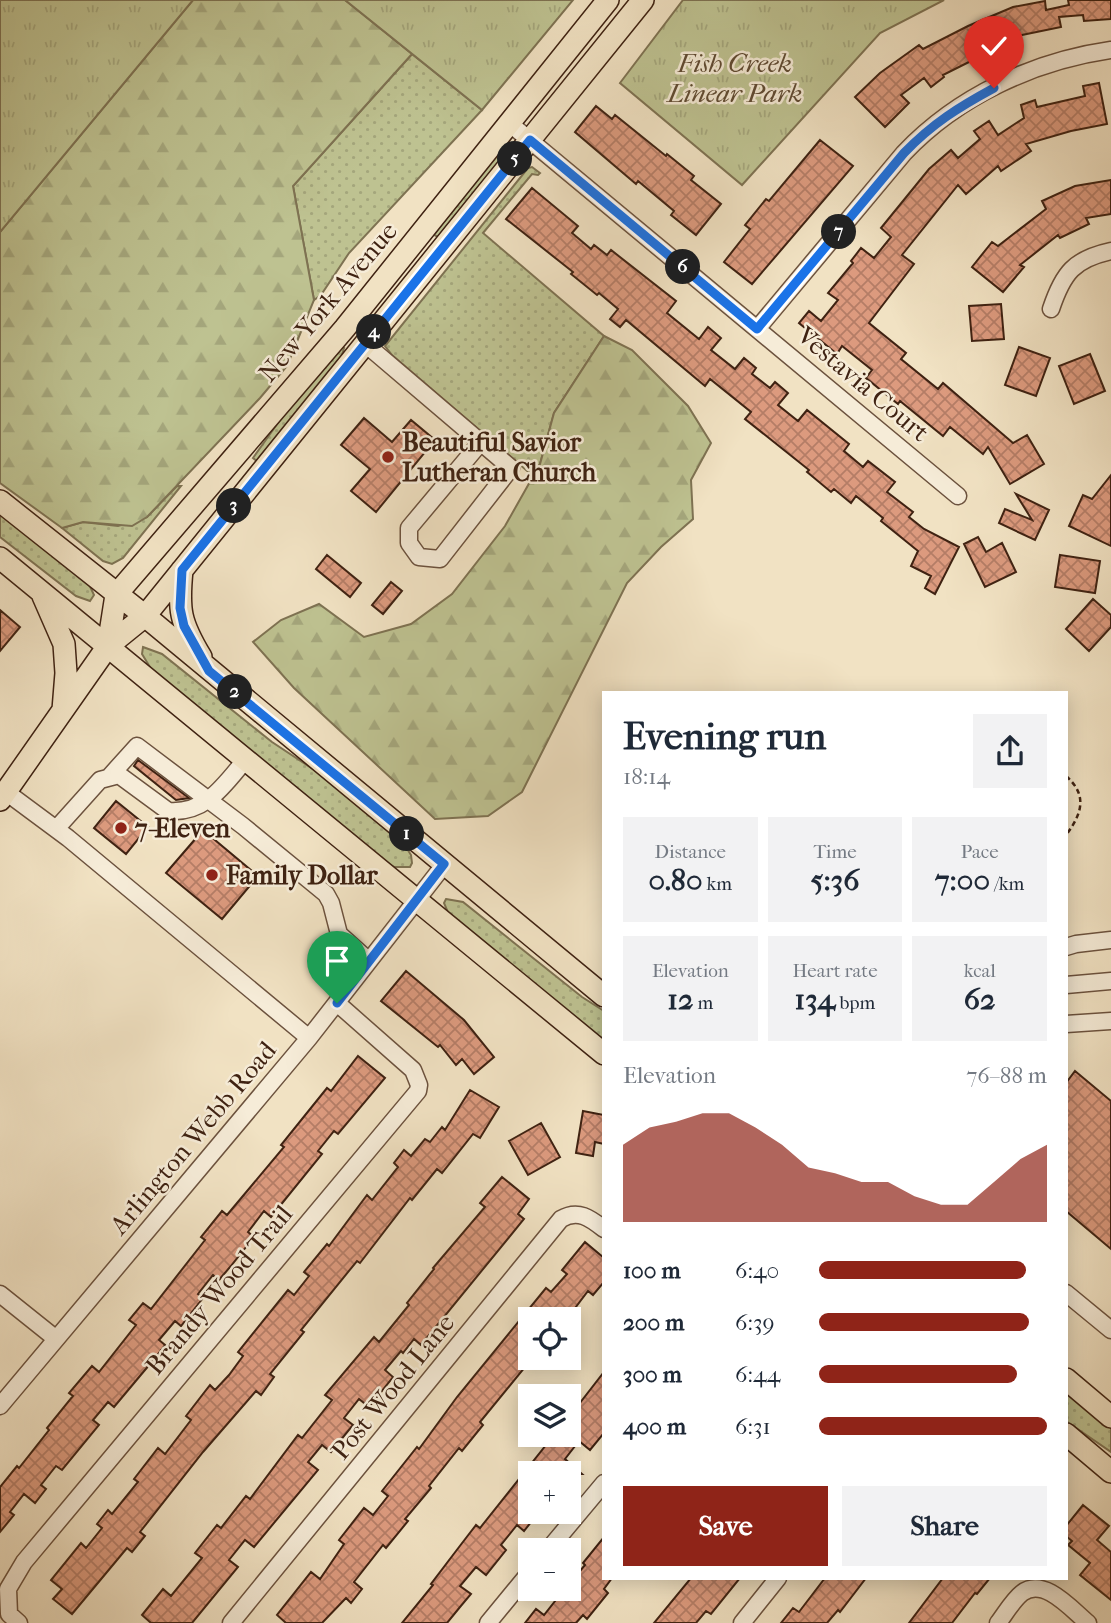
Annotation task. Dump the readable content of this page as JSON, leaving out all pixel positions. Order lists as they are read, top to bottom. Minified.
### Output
{"streets":{"main road":["New York Avenue"],"street":["Vestavia Court","Arlington Webb Road","Brandy Wood Trail","Post Wood Lane"]},"crossings":[["New York Avenue","Vestavia Court"],["Arlington Webb Road","Brandy Wood Trail"]],"parks":["Fish Creek Linear Park"],"places":["Beautiful Savior Lutheran Church","7-Eleven","Family Dollar"],"page":{"pins":["5","7","6","4","3","2","1"],"heading":["Evening run","18:14"],"stats":[["Distance","0.80 km"],["Time","5:36"],["Pace","7:00 /km"],["Elevation","12 m"],["Heart rate","134 bpm"],["kcal","62"]],"chart":["Elevation","76–88 m"],"list":[{"name":"100 m","note":"6:40"},{"name":"200 m","note":"6:39"},{"name":"300 m","note":"6:44"},{"name":"400 m","note":"6:31"}],"map_buttons":["+","−"],"buttons":["Save","Share"]}}
